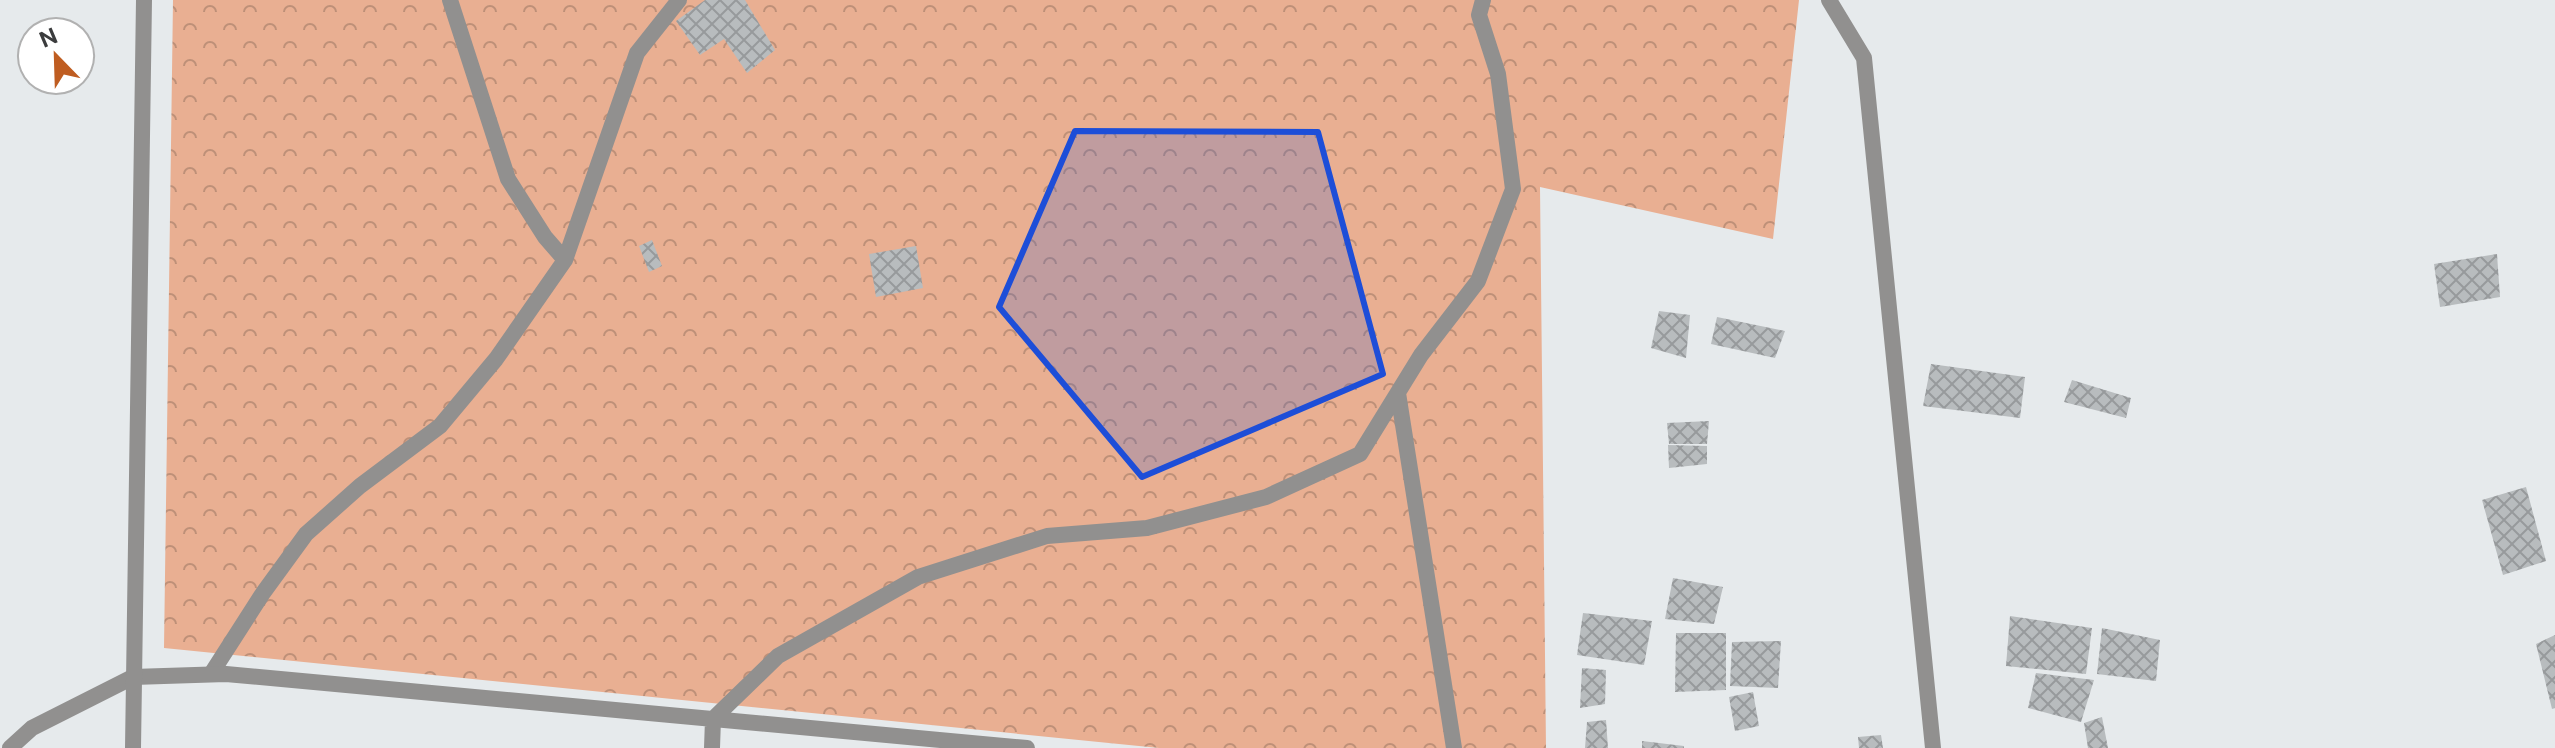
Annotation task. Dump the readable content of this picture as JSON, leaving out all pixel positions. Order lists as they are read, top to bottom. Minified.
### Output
{"north":"top left"}
